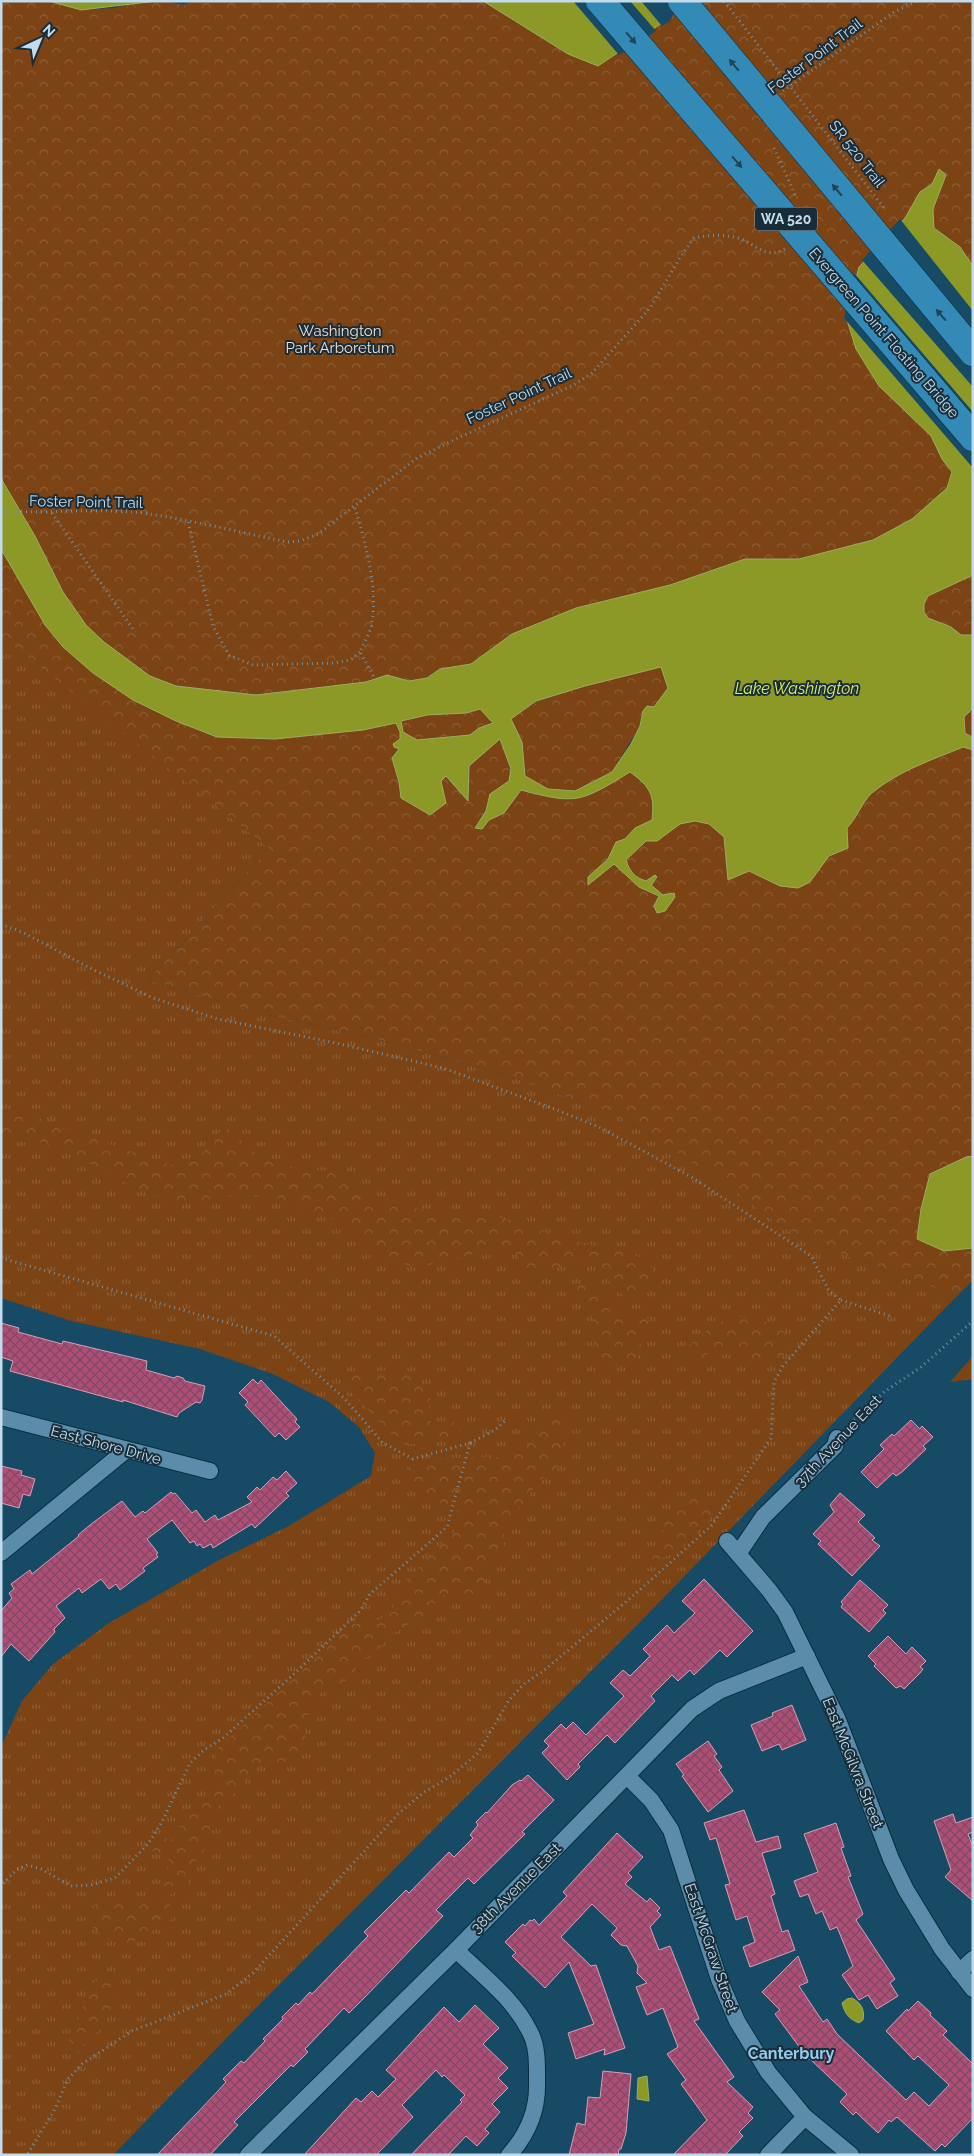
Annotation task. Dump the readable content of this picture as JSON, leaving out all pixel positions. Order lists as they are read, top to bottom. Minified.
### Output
{"streets":{"highway":["WA 520","Evergreen Point Floating Bridge"],"street":["37th Avenue East","East Shore Drive","East McGilvra Street","38th Avenue East","East McGraw Street"],"path":["Foster Point Trail","SR 520 Trail"]},"crossings":[["37th Avenue East","East McGilvra Street"],["East McGilvra Street","38th Avenue East"],["38th Avenue East","East McGraw Street"]],"districts":["Canterbury"],"water":["Lake Washington"],"parks":["Washington Park Arboretum"],"north":"top right"}
